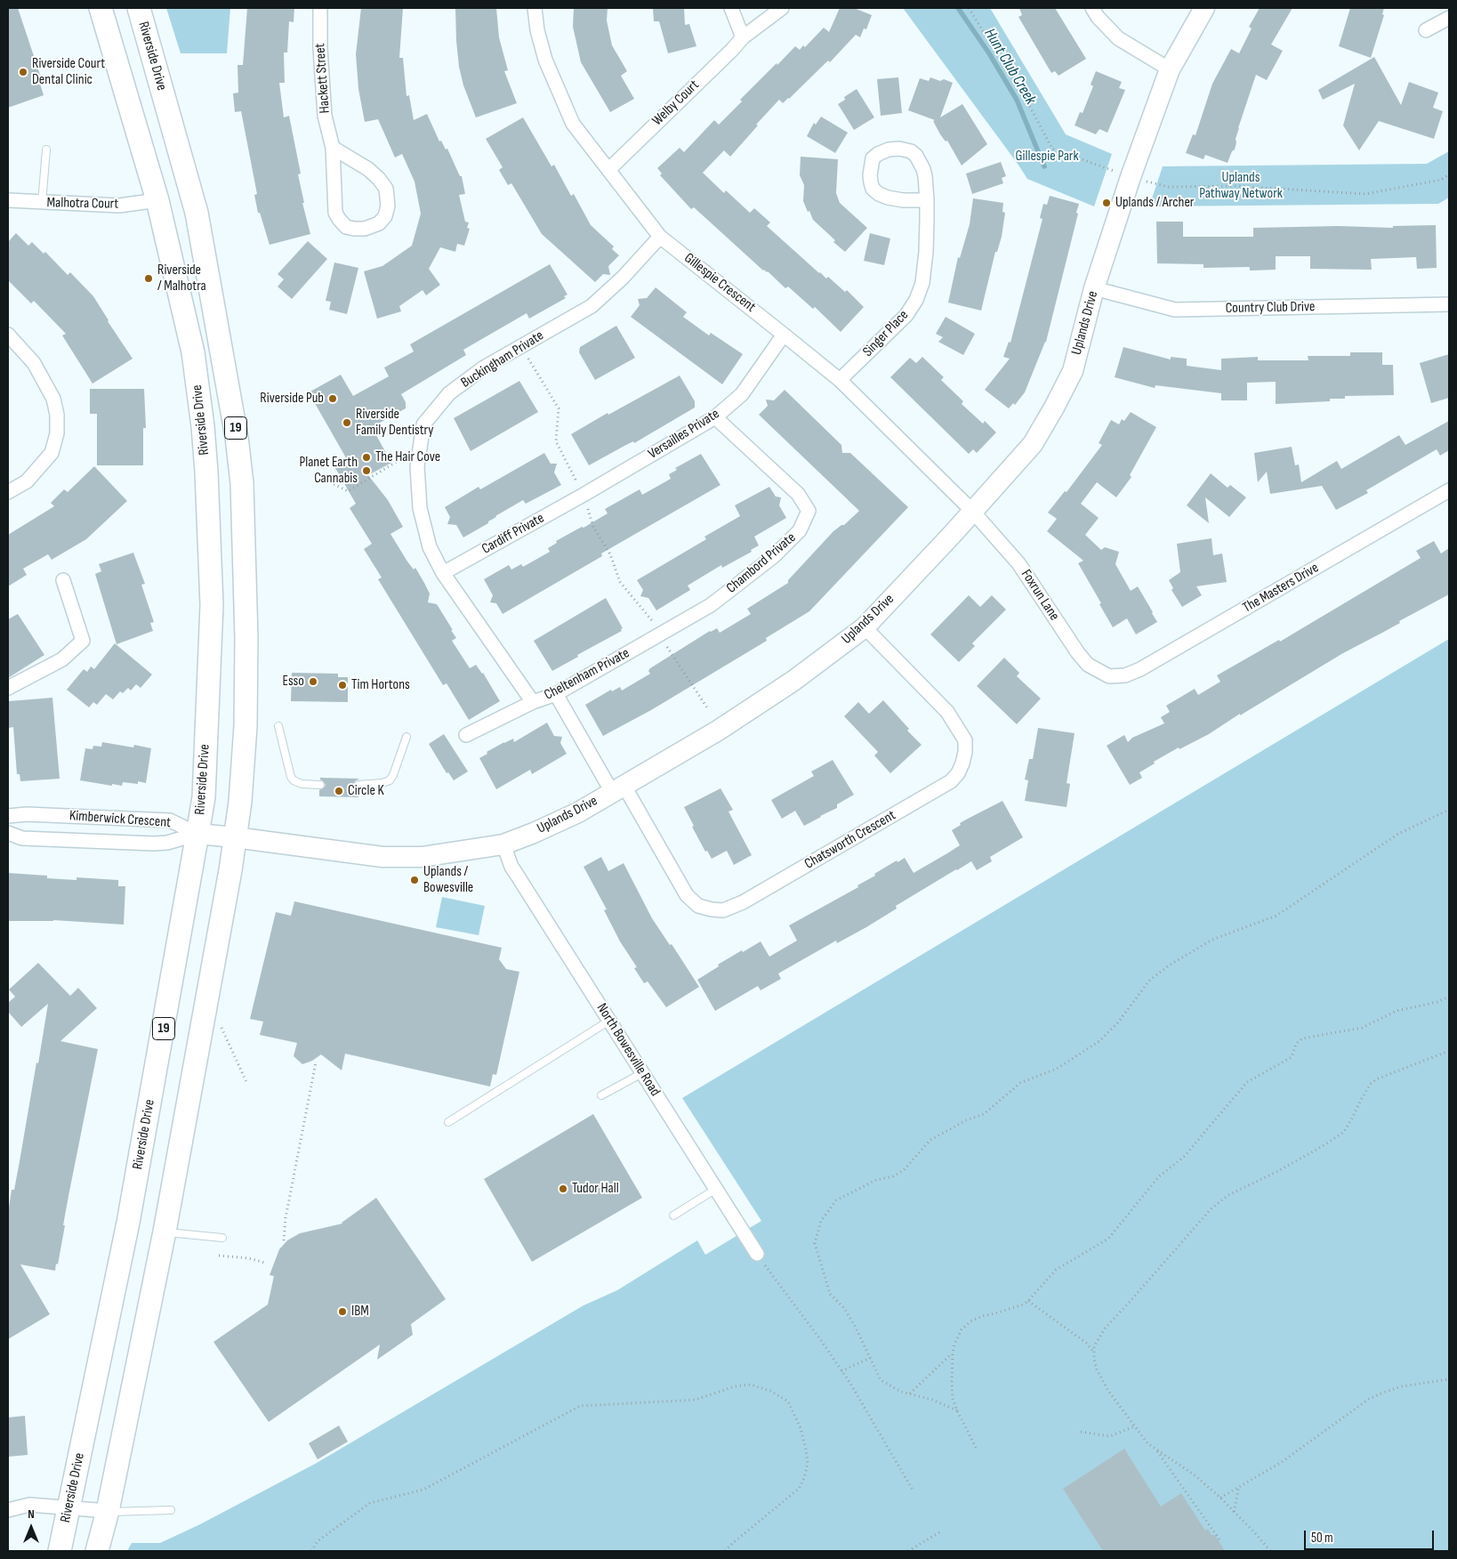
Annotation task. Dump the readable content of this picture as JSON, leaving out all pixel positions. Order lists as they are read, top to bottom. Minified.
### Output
{"streets":{"main road":["Riverside Drive","19"],"street":["Hackett Street","Welby Court","Malhotra Court","Gillespie Crescent","Country Club Drive","Uplands Drive","Singer Place","Buckingham Private","Versailles Private","Cardiff Private","Chambord Private","The Masters Drive","Foxrun Lane","Cheltenham Private","Kimberwick Crescent","Chatsworth Crescent","North Bowesville Road"]},"crossings":[["Riverside Drive","Malhotra Court"],["Riverside Drive","Uplands Drive"],["Riverside Drive","Kimberwick Crescent"],["Welby Court","Gillespie Crescent"],["Gillespie Crescent","Uplands Drive"],["Gillespie Crescent","Singer Place"],["Gillespie Crescent","Buckingham Private"],["Gillespie Crescent","Versailles Private"],["Gillespie Crescent","Foxrun Lane"],["Country Club Drive","Uplands Drive"],["Uplands Drive","Foxrun Lane"],["Uplands Drive","Kimberwick Crescent"],["Uplands Drive","Chatsworth Crescent"],["Uplands Drive","North Bowesville Road"],["Buckingham Private","Cardiff Private"],["Buckingham Private","Cheltenham Private"],["Versailles Private","Cardiff Private"],["Versailles Private","Chambord Private"],["Chambord Private","Cheltenham Private"],["The Masters Drive","Foxrun Lane"]],"water":["Hunt Club Creek"],"parks":["Gillespie Park","Uplands Pathway Network"],"places":["Riverside Court Dental Clinic","Uplands / Archer","Riverside / Malhotra","Riverside Pub","Riverside Family Dentistry","The Hair Cove","Planet Earth Cannabis","Esso","Tim Hortons","Circle K","Uplands / Bowesville","Tudor Hall","IBM"],"scale_bar":"50 m","north":"top"}
